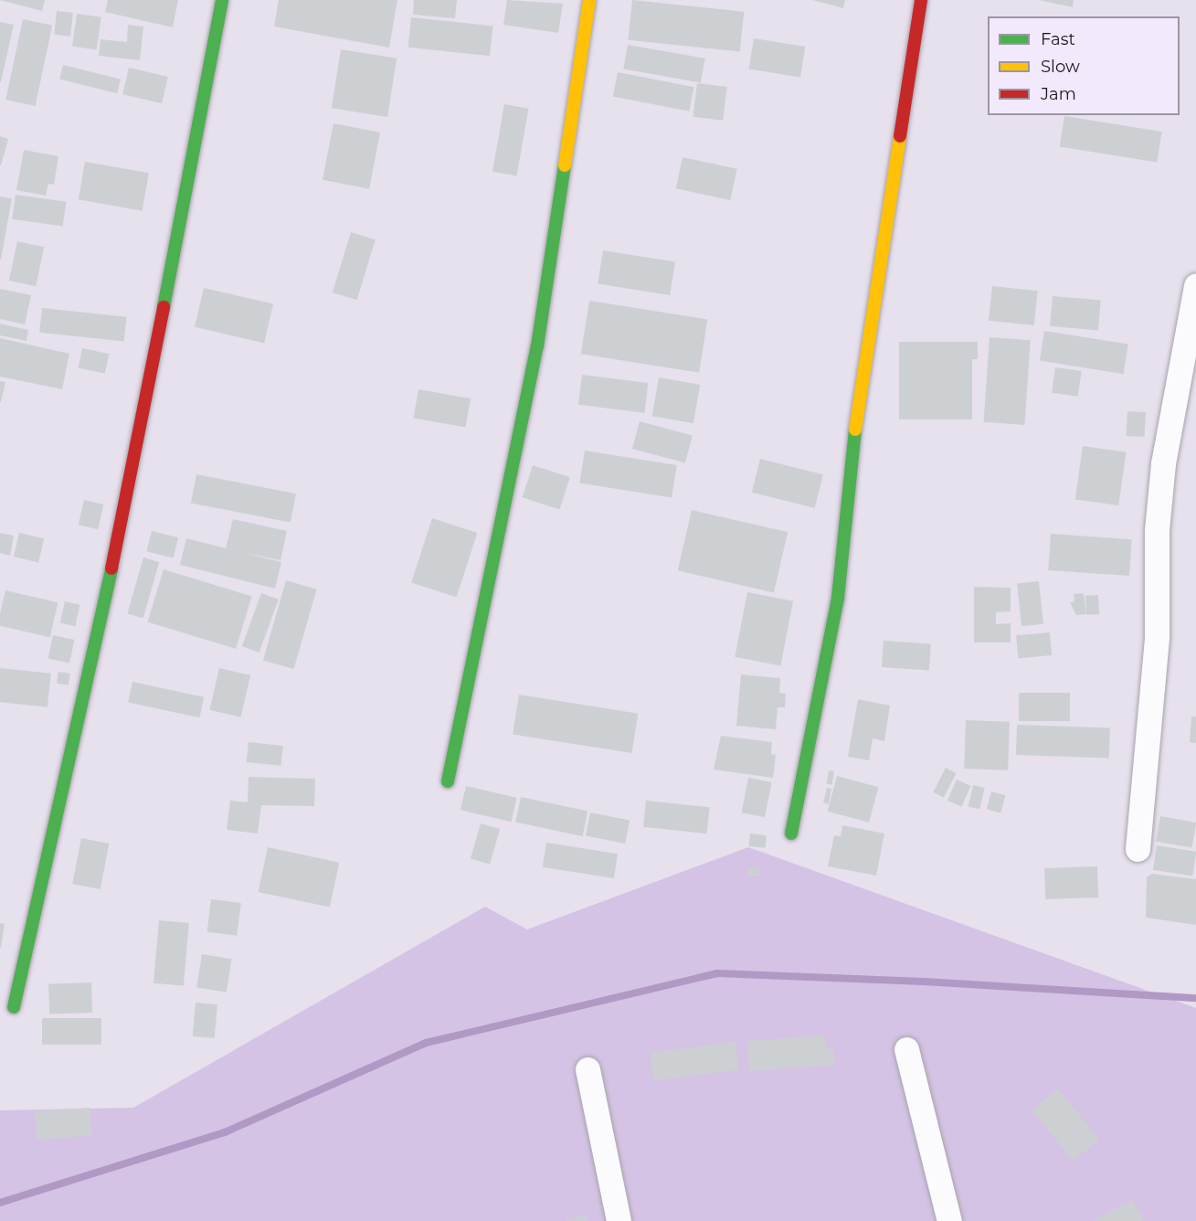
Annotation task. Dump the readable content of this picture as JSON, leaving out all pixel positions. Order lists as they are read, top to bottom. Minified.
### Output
{"legend":["Fast","Slow","Jam"]}
